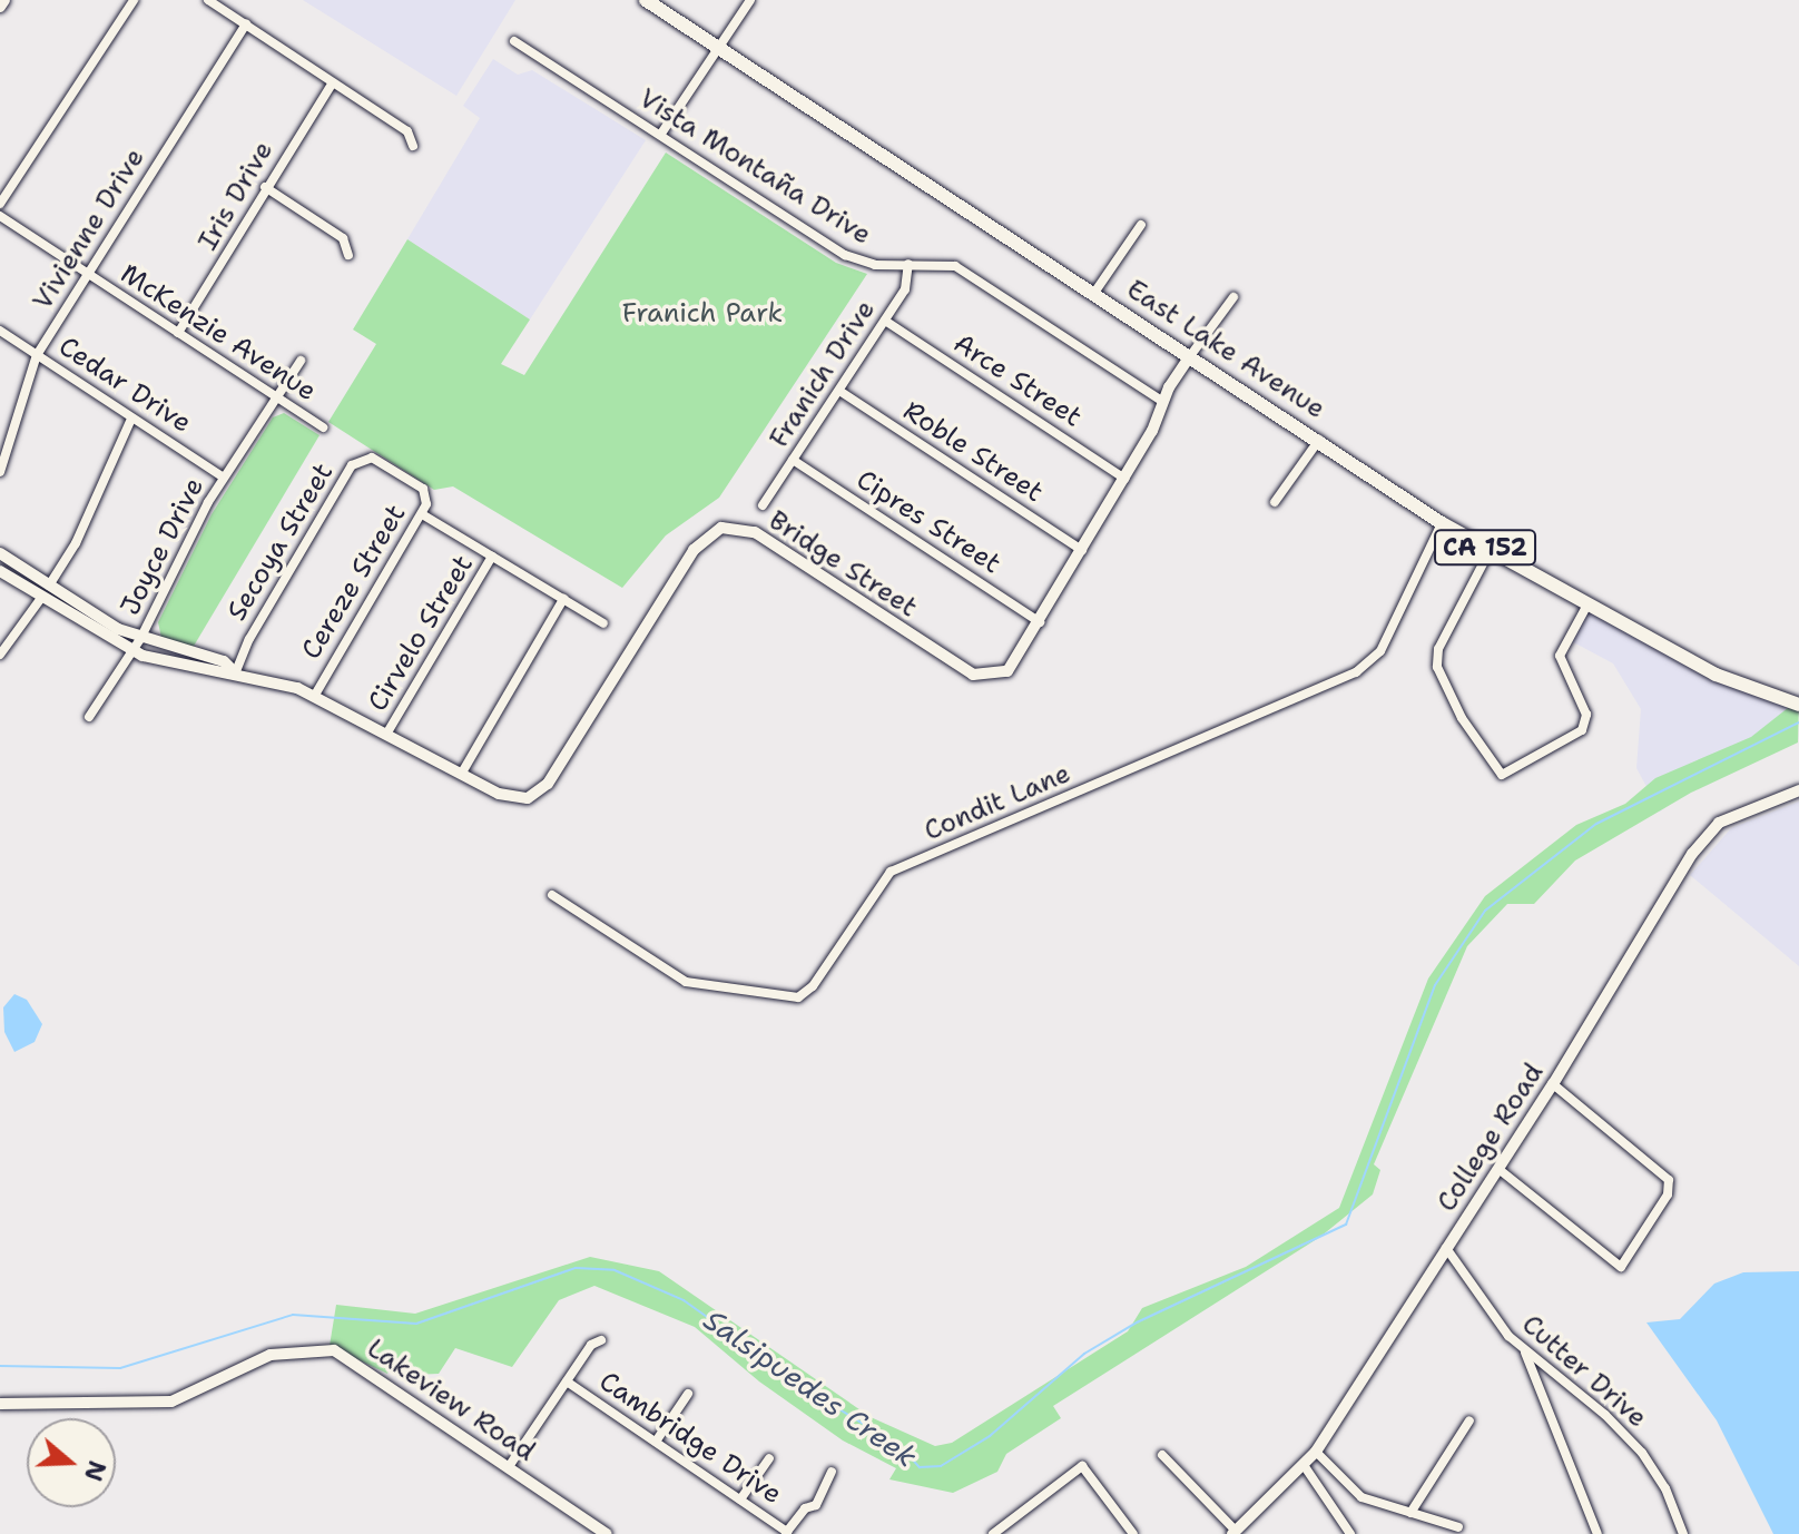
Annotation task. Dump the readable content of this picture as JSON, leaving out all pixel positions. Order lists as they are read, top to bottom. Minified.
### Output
{"streets":{"main road":["East Lake Avenue","CA 152"],"street":["Vista Montaña Drive","Iris Drive","Vivienne Drive","McKenzie Avenue","Franich Drive","Arce Street","Cedar Drive","Roble Street","Cipres Street","Secoya Street","Joyce Drive","Bridge Street","Cereze Street","Cirvelo Street","Condit Lane","College Road","Cutter Drive","Lakeview Road","Cambridge Drive"]},"crossings":[["Vista Montaña Drive","Franich Drive"],["Vista Montaña Drive","Bridge Street"],["Iris Drive","McKenzie Avenue"],["Vivienne Drive","McKenzie Avenue"],["Vivienne Drive","Cedar Drive"],["McKenzie Avenue","Joyce Drive"],["East Lake Avenue","Bridge Street"],["East Lake Avenue","Condit Lane"],["Franich Drive","Arce Street"],["Franich Drive","Roble Street"],["Franich Drive","Cipres Street"],["Arce Street","Bridge Street"],["Cedar Drive","Joyce Drive"],["Roble Street","Bridge Street"],["Cipres Street","Bridge Street"],["Secoya Street","Bridge Street"],["Secoya Street","Cereze Street"],["Joyce Drive","Bridge Street"],["Bridge Street","Cereze Street"],["Bridge Street","Cirvelo Street"],["College Road","Cutter Drive"]],"water":["Salsipuedes Creek"],"parks":["Franich Park"],"north":"right"}
